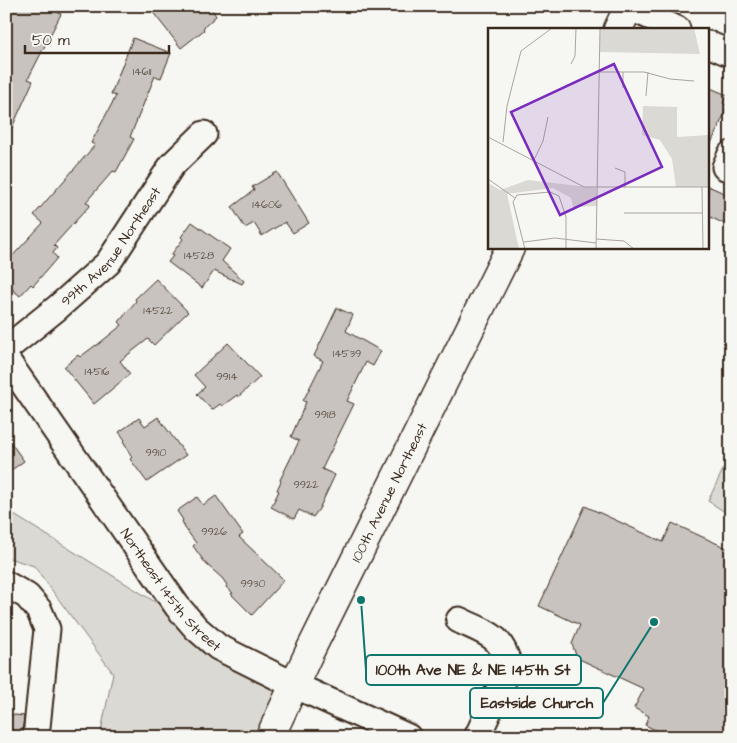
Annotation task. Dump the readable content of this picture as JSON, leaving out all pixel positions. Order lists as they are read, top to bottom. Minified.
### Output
{"streets":{"main road":["100th Avenue Northeast"],"street":["99th Avenue Northeast","Northeast 145th Street"]},"crossings":[["100th Avenue Northeast","Northeast 145th Street"]],"places":["100th Ave NE & NE 145th St","Eastside Church"],"house_numbers":["14611","14606","14528","14522","14539","14516","9914","9918","9910","9922","9926","9930"],"scale_bar":"50 m"}
